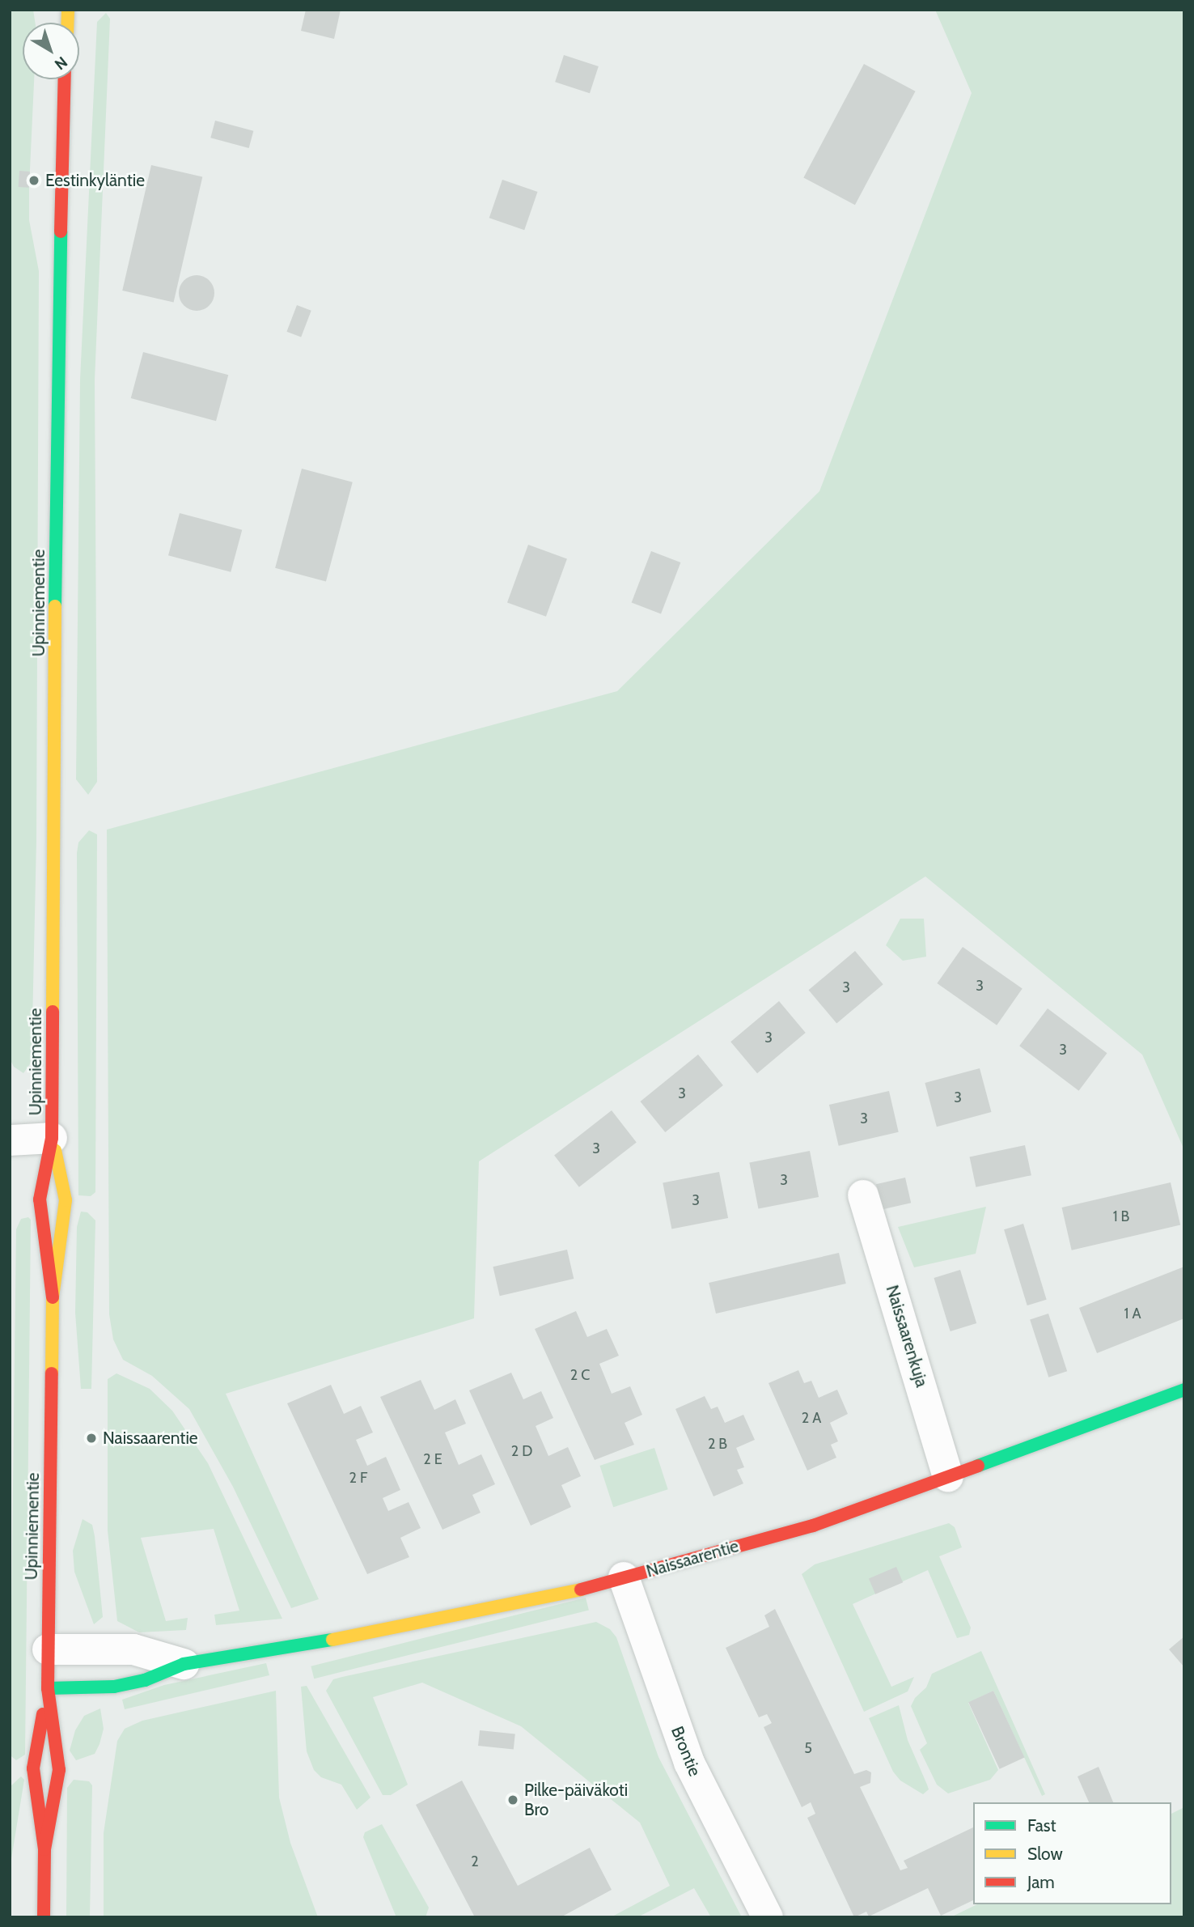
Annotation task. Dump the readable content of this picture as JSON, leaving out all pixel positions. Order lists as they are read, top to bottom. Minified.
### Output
{"streets":{"main road":["Upinniementie","Naissaarentie"],"street":["Naissaarenkuja","Brontie"]},"crossings":[["Upinniementie","Naissaarentie"],["Naissaarenkuja","Naissaarentie"],["Naissaarentie","Brontie"]],"places":["Eestinkyläntie","Naissaarentie","Pilke-päiväkoti Bro"],"house_numbers":["3","3","3","3","3","3","3","3","3","3","1 B","1 A","2 C","2 A","2 B","2 D","2 E","2 F","5","2"],"legend":["Fast","Slow","Jam"],"north":"bottom right"}
